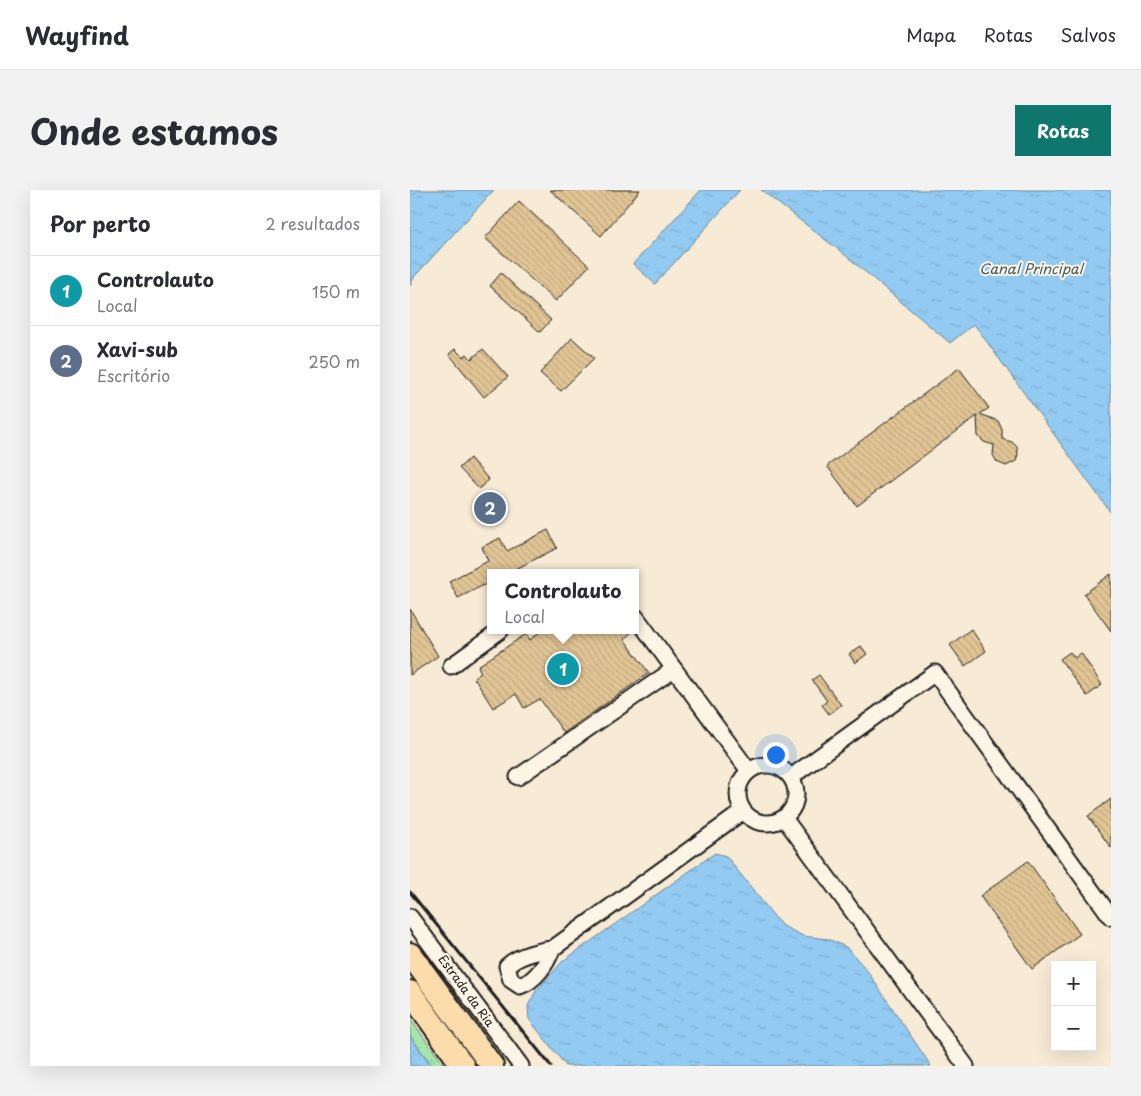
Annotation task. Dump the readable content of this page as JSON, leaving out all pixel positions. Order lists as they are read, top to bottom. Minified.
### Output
{"streets":{"street":["Estrada da Ria"]},"water":["Canal Principal"],"page":{"header":"Wayfind","nav":["Mapa","Rotas","Salvos"],"title":"Onde estamos","buttons":"Rotas","heading":["Por perto","2 resultados"],"list":[{"mark":"1","name":"Controlauto","note":"Local","value":"150 m"},{"mark":"2","name":"Xavi-sub","note":"Escritório","value":"250 m"}],"pins":["2","1"],"popup":["Controlauto","Local"],"map_buttons":["+","−"]}}
